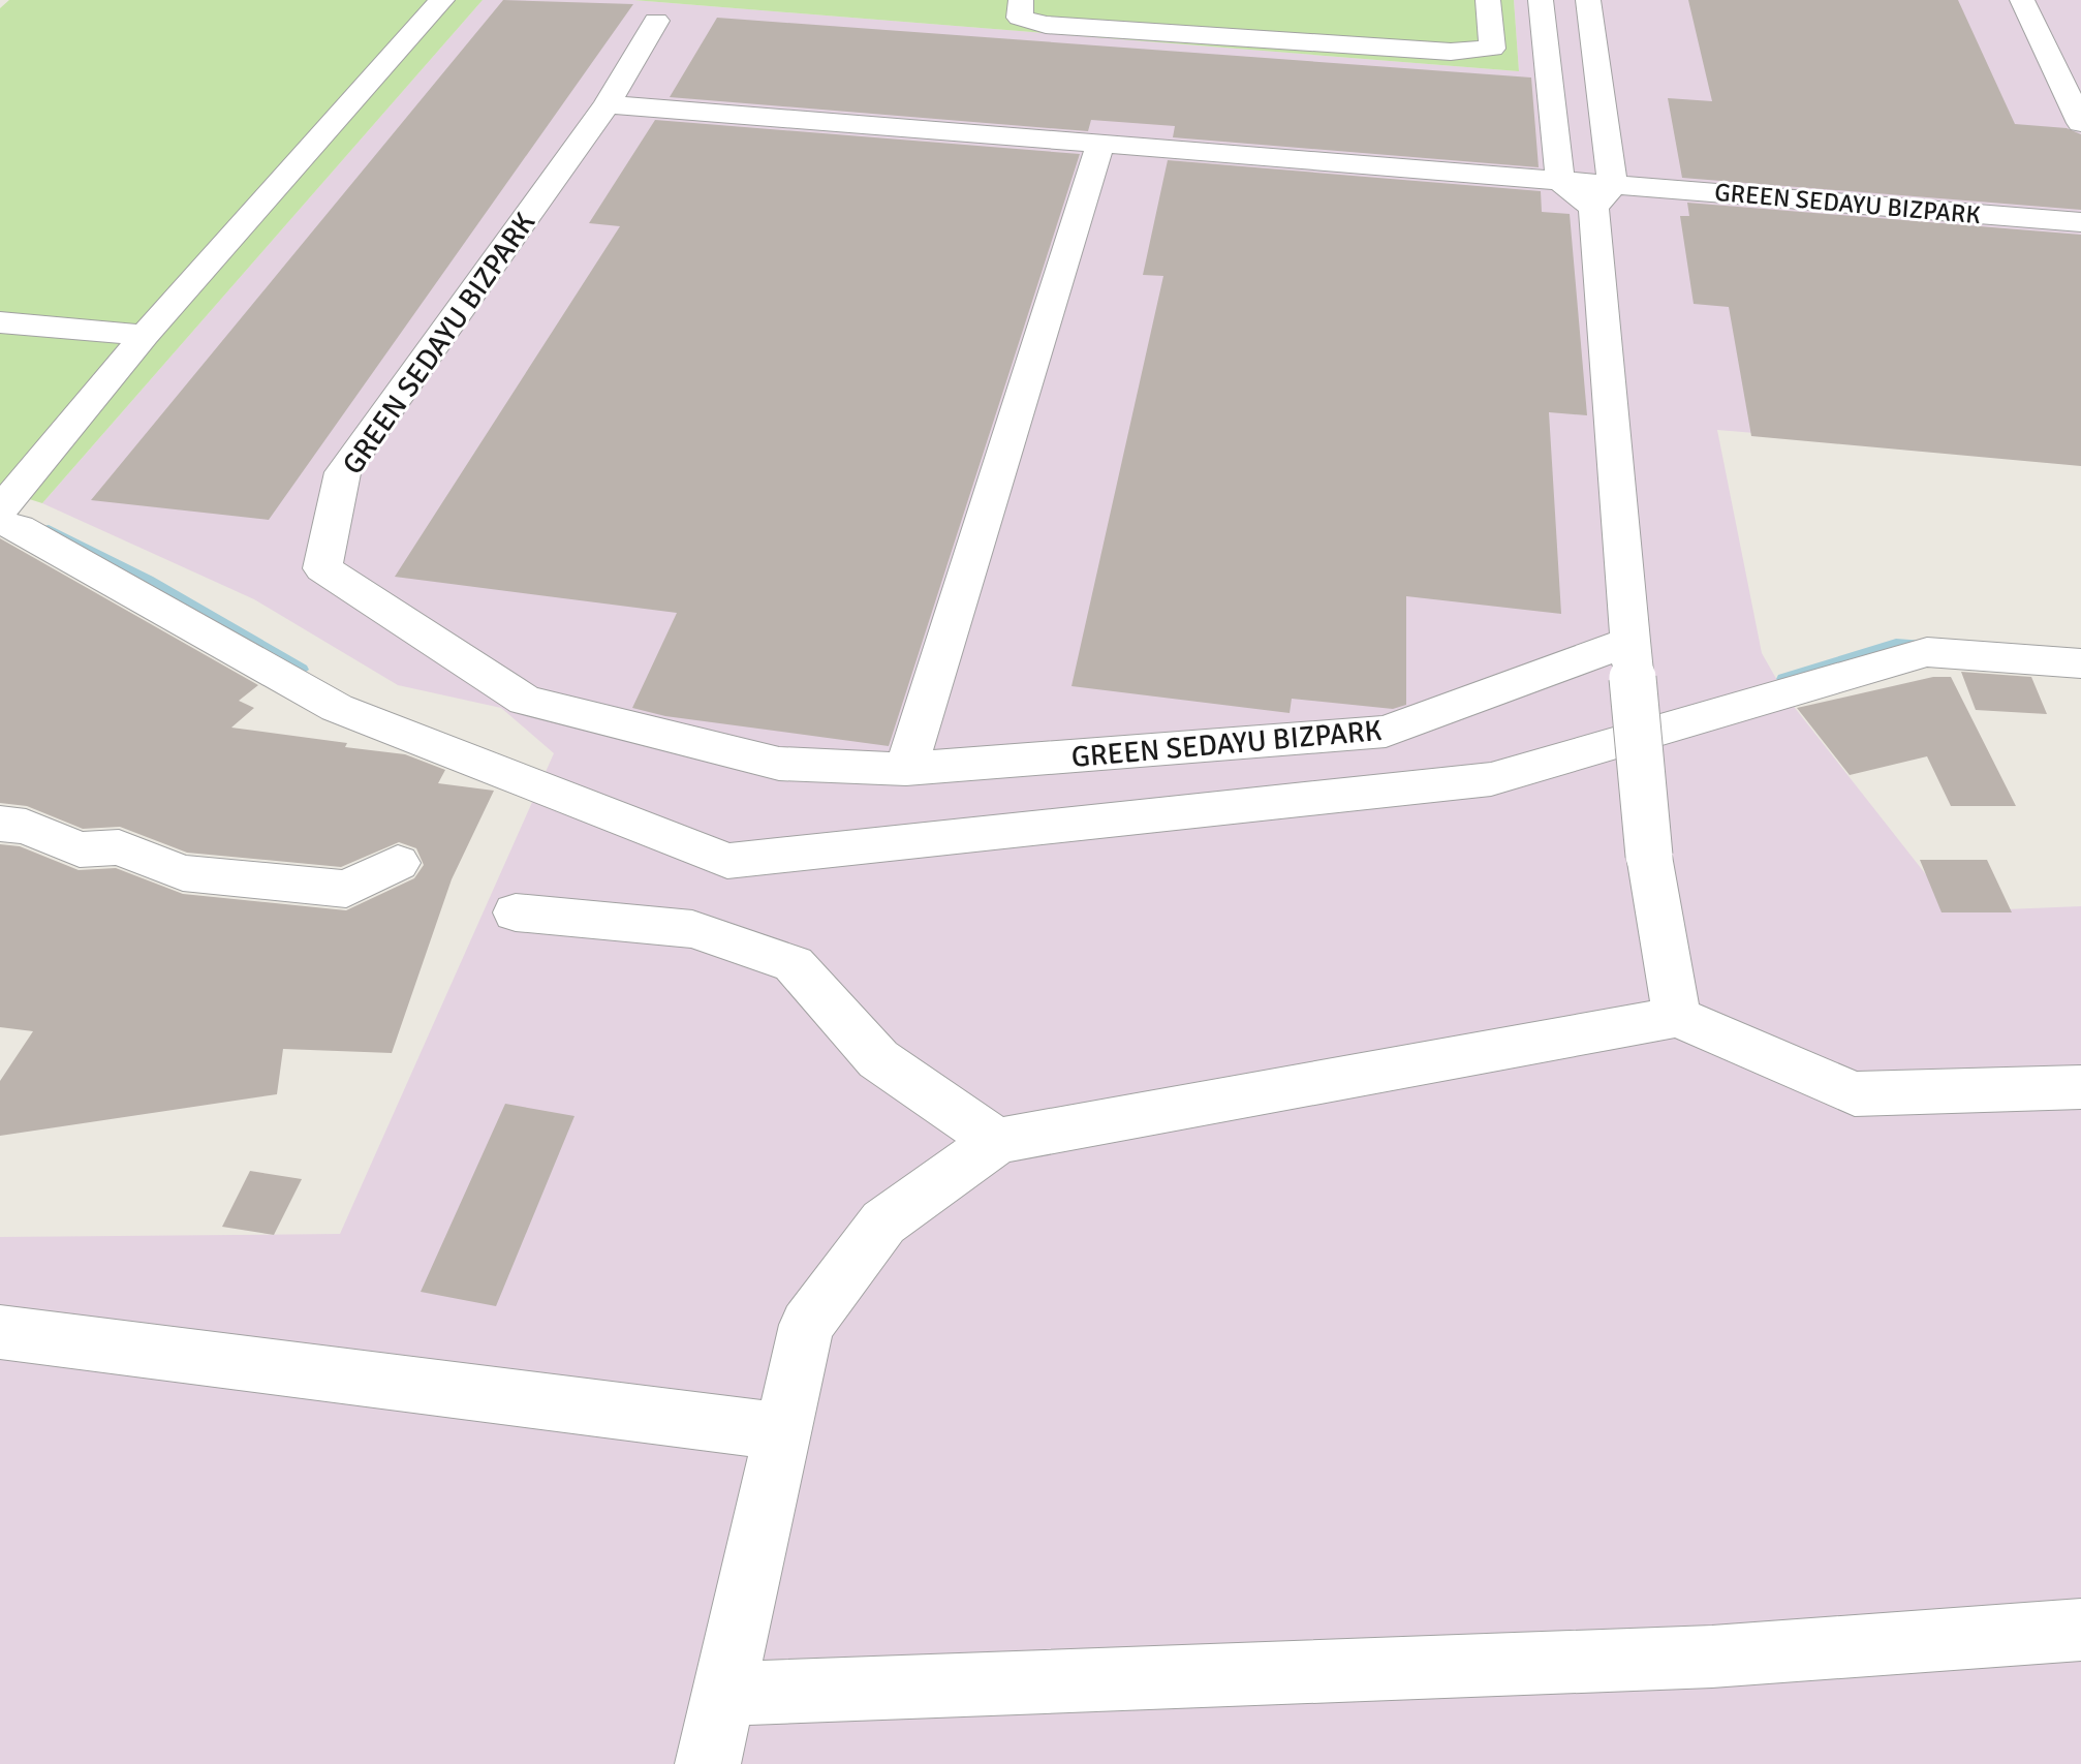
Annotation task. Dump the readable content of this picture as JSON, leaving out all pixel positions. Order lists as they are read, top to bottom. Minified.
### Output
{"streets":{"street":["GREEN SEDAYU BIZPARK"]}}
